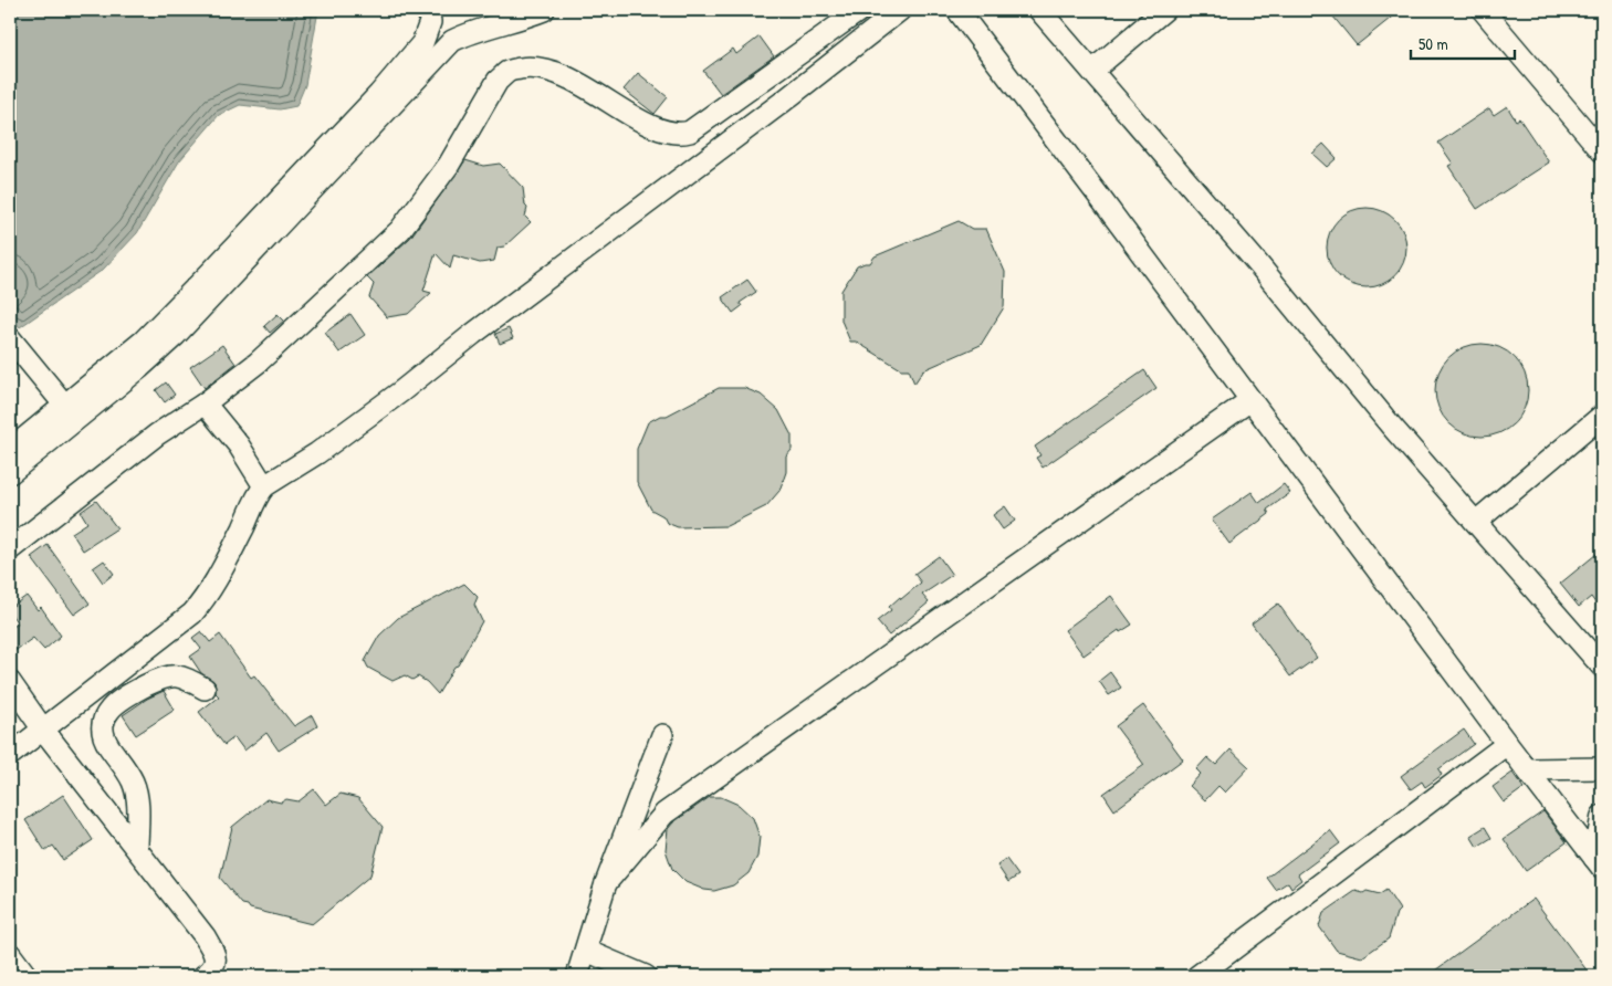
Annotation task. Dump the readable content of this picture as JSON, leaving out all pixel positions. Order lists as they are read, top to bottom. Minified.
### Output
{"scale_bar":"50 m"}
